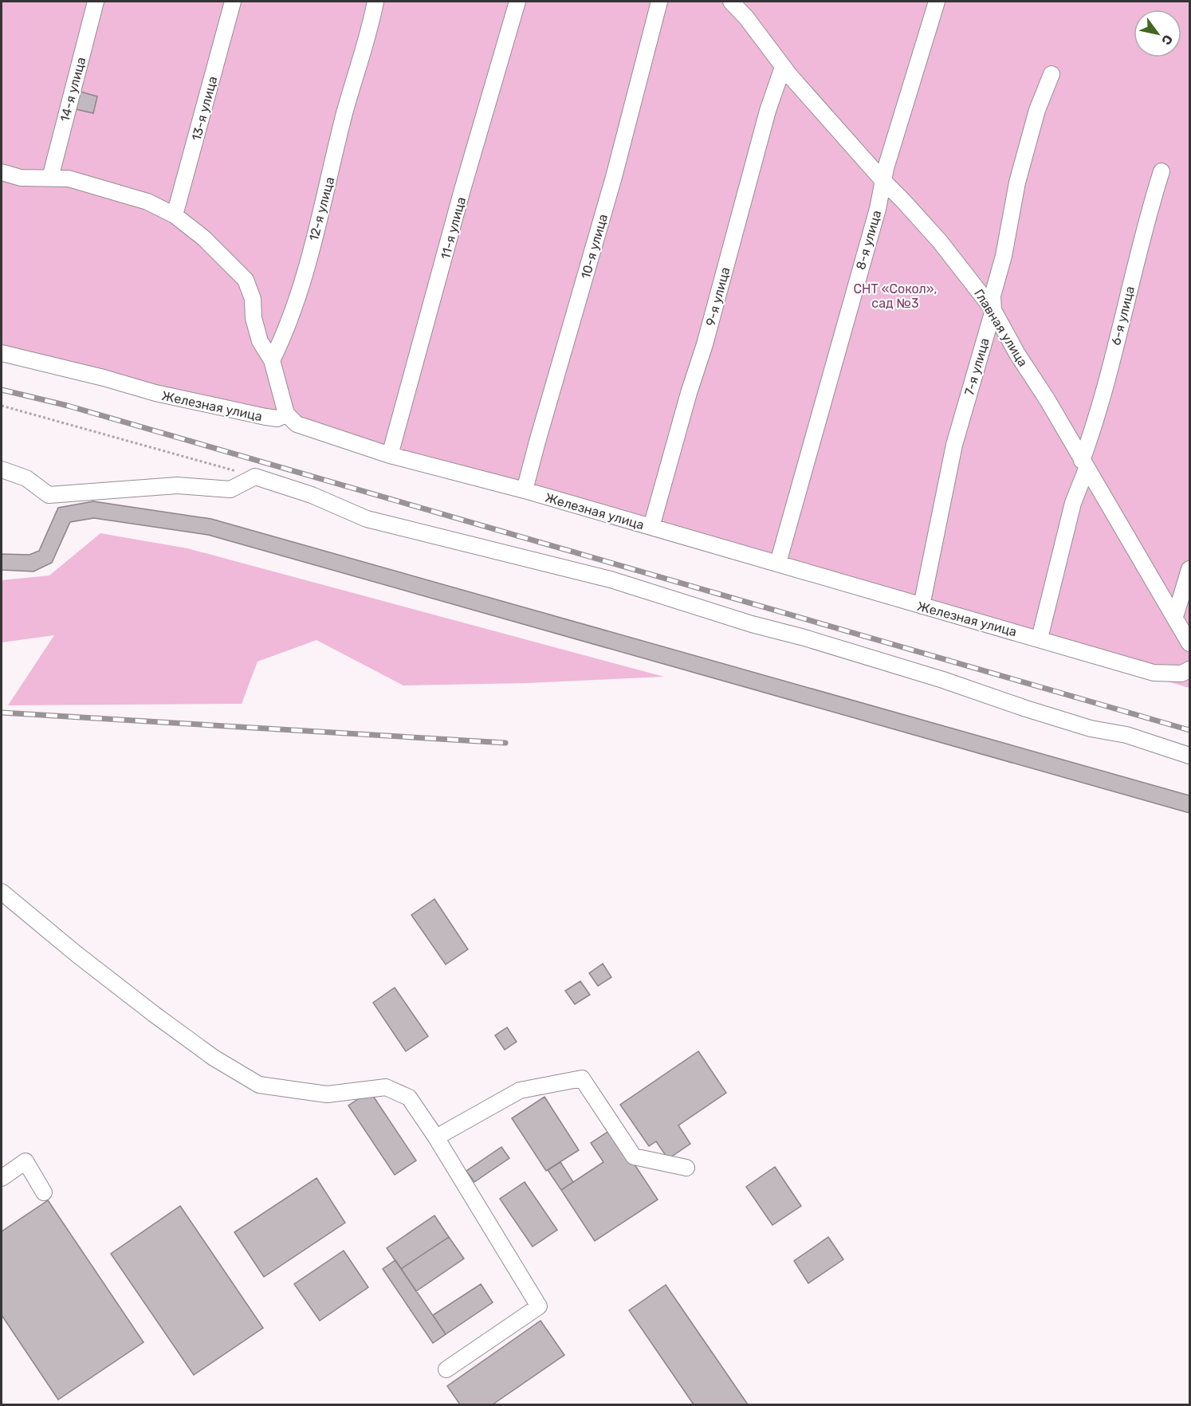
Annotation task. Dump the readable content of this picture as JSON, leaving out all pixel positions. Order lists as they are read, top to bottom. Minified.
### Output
{"streets":{"street":["14-я улица","13-я улица","12-я улица","11-я улица","8-я улица","10-я улица","9-я улица","6-я улица","Главная улица","7-я улица","Железная улица"]},"crossings":[["11-я улица","Железная улица"],["8-я улица","Главная улица"],["8-я улица","Железная улица"],["10-я улица","Железная улица"],["9-я улица","Главная улица"],["9-я улица","Железная улица"],["6-я улица","Главная улица"],["6-я улица","Железная улица"],["Главная улица","7-я улица"],["7-я улица","Железная улица"]],"parks":["СНТ «Сокол», сад №3"],"north":"bottom right"}
